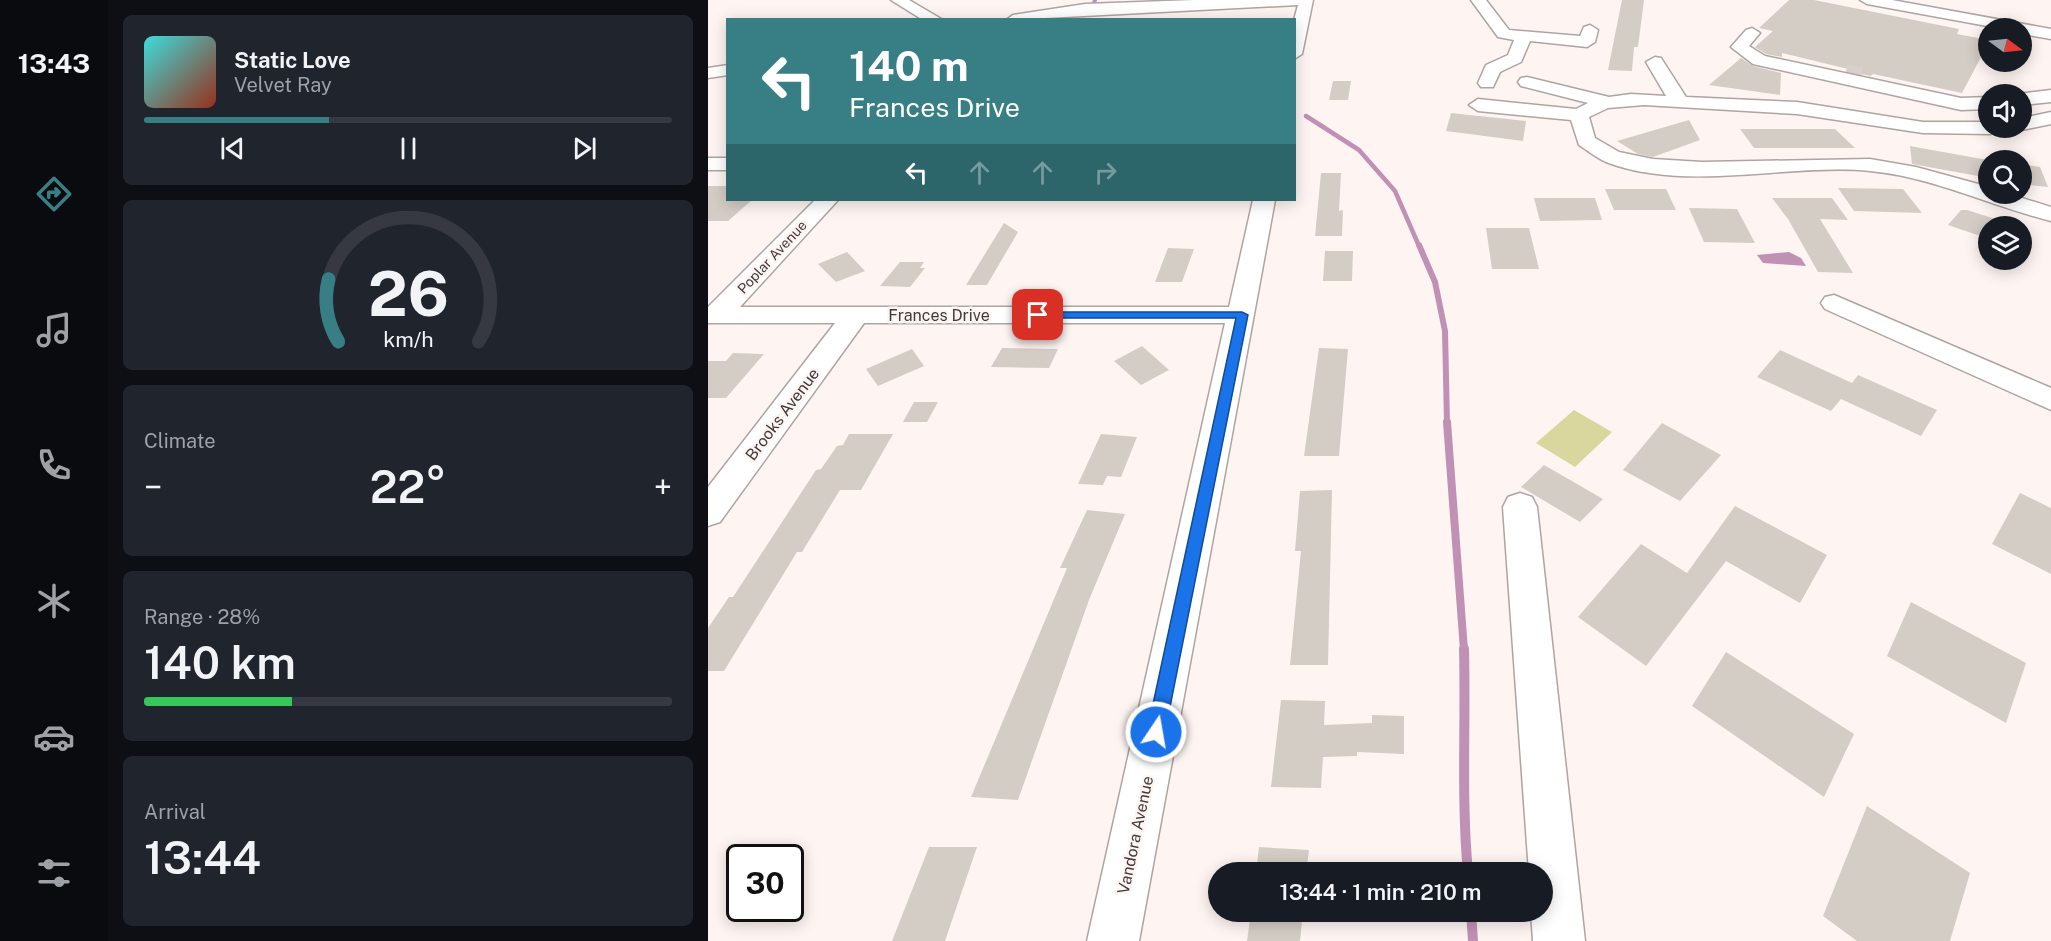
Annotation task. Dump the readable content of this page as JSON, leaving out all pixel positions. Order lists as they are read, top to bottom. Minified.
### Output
{"streets":{"street":["Poplar Avenue","Frances Drive","Brooks Avenue","Vandora Avenue"]},"crossings":[["Poplar Avenue","Frances Drive"],["Frances Drive","Brooks Avenue"],["Frances Drive","Vandora Avenue"]],"north":"right","page":{"tabs":"13:43","turn":["140 m","Frances Drive"],"song":["Static Love","Velvet Ray"],"tile":["Climate",["Range · 28%","140 km"],["Arrival","13:44"]],"heat":["−","22°","+"],"limit":"30","trip":"13:44 · 1 min · 210 m","gauge":["26","km/h"]}}
